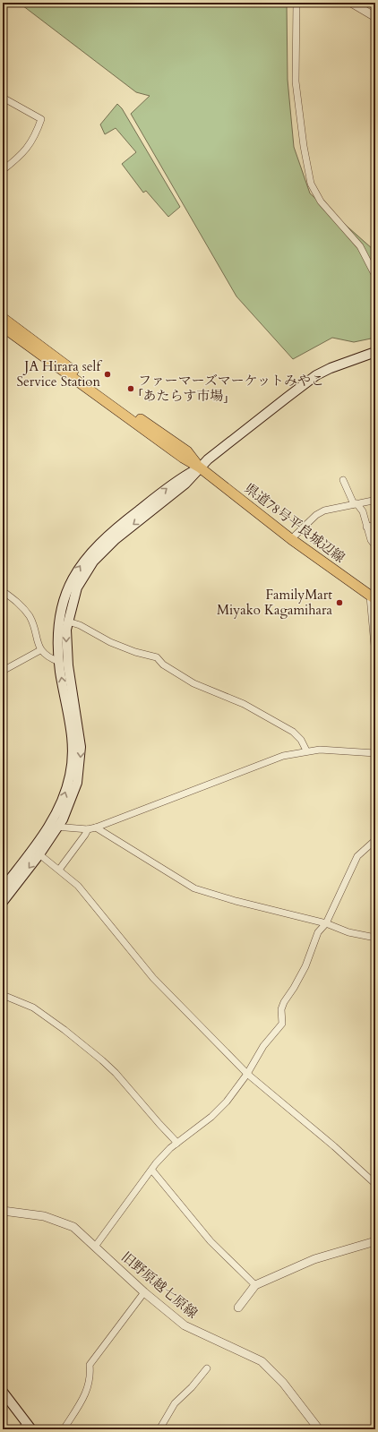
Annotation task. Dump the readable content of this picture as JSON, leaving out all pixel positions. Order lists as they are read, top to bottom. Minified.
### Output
{"streets":{"main road":["県道78号平良城辺線"],"street":["旧野原越七原線"]},"places":["JA Hirara self Service Station","ファーマーズマーケットみやこ 「あたらす市場」","FamilyMart Miyako Kagamihara"]}
